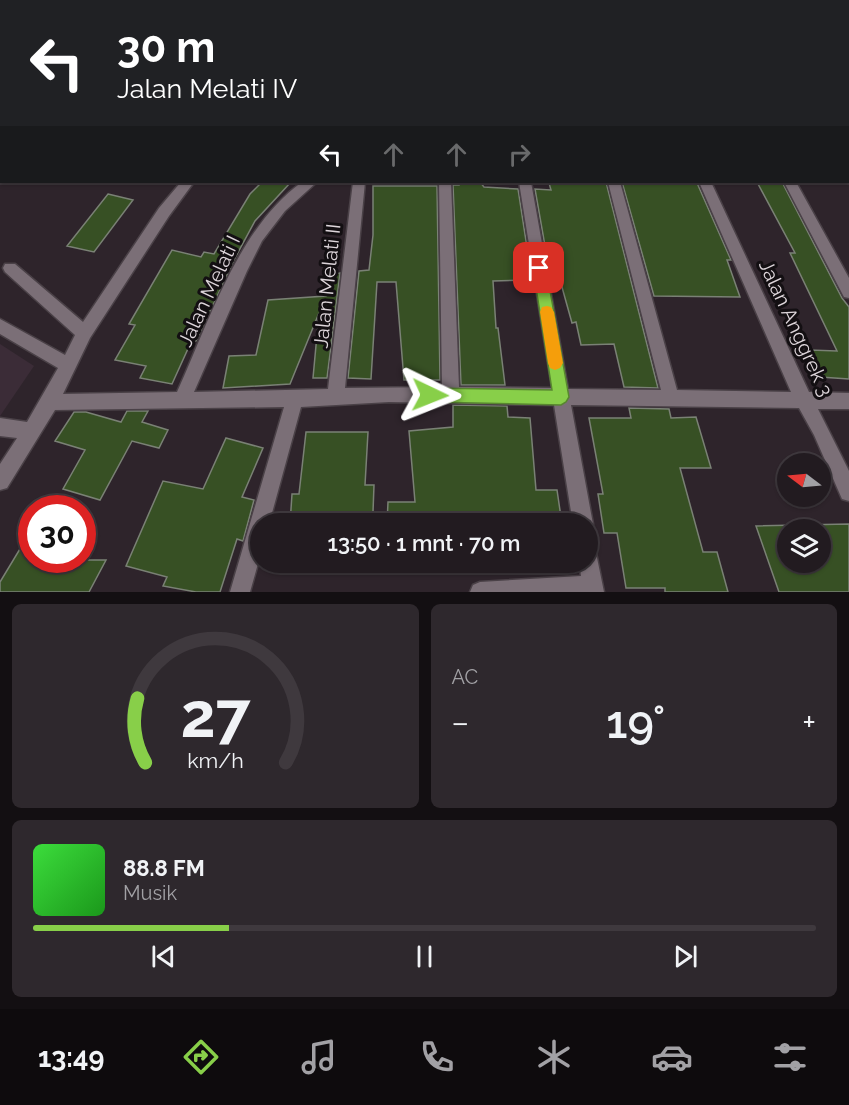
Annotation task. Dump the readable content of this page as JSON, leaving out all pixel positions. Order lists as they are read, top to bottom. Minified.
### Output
{"streets":{"street":["Jalan Melati II","Jalan Melati I","Jalan Anggrek 3"]},"north":"left","page":{"turn":["30 m","Jalan Melati IV"],"limit":"30","trip":"13:50 · 1 mnt · 70 m","tile":"AC","heat":["−","19°","+"],"song":["88.8 FM","Musik"],"tabs":"13:49","gauge":["27","km/h"]}}
